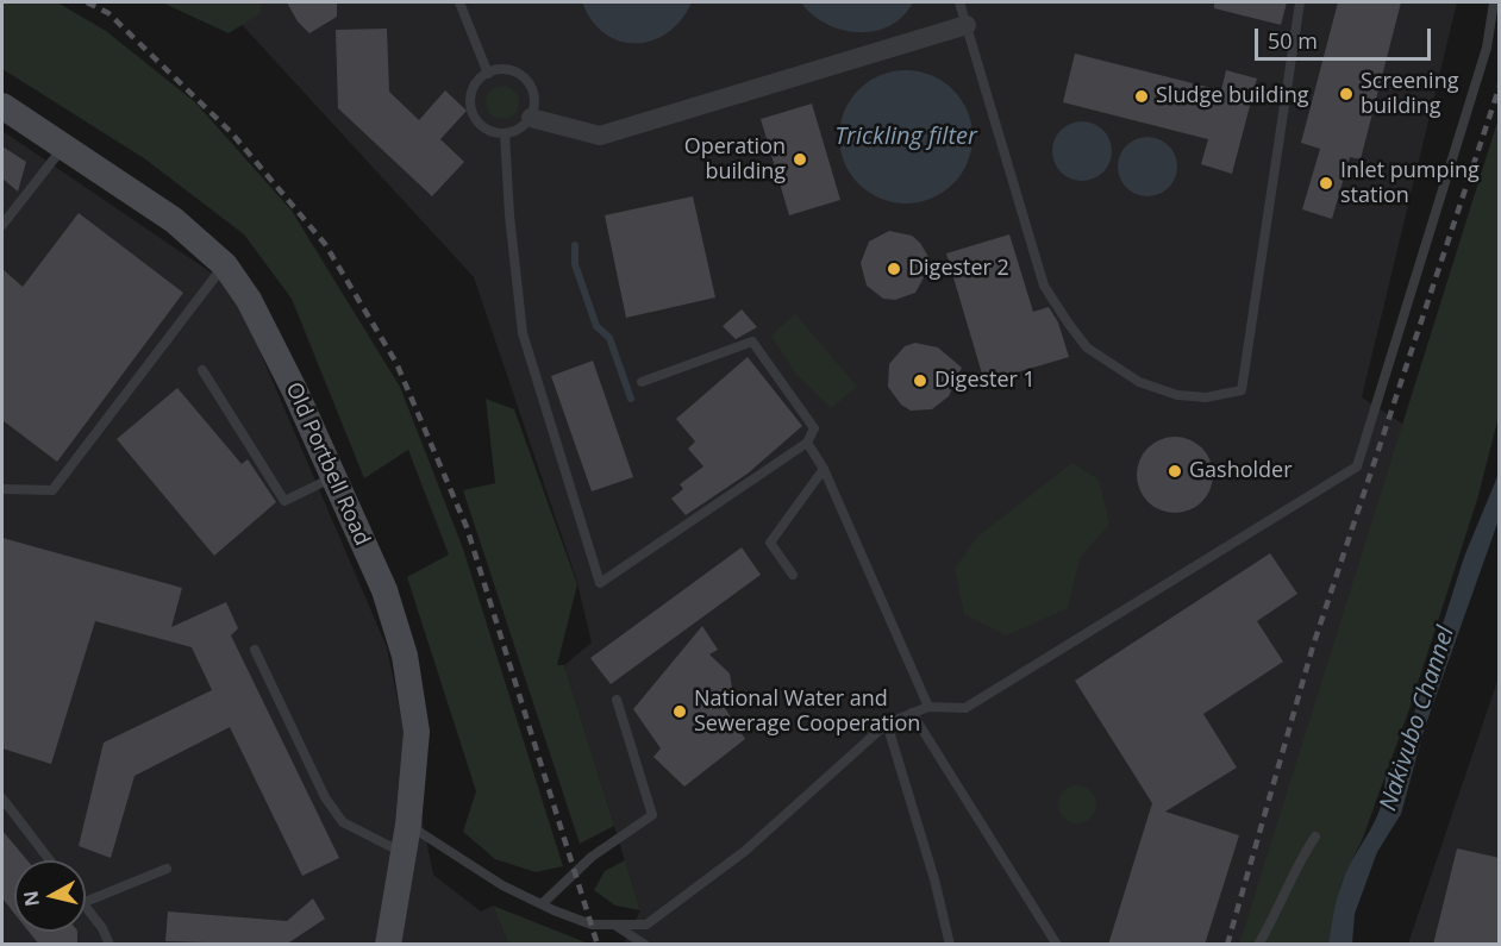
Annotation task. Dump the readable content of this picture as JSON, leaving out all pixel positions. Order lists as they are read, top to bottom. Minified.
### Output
{"streets":{"main road":["Old Portbell Road"]},"water":["Trickling filter","Nakivubo Channel"],"places":["Screening building","Sludge building","Operation building","Inlet pumping station","Digester 2","Digester 1","Gasholder","National Water and Sewerage Cooperation"],"scale_bar":"50 m","north":"left"}
